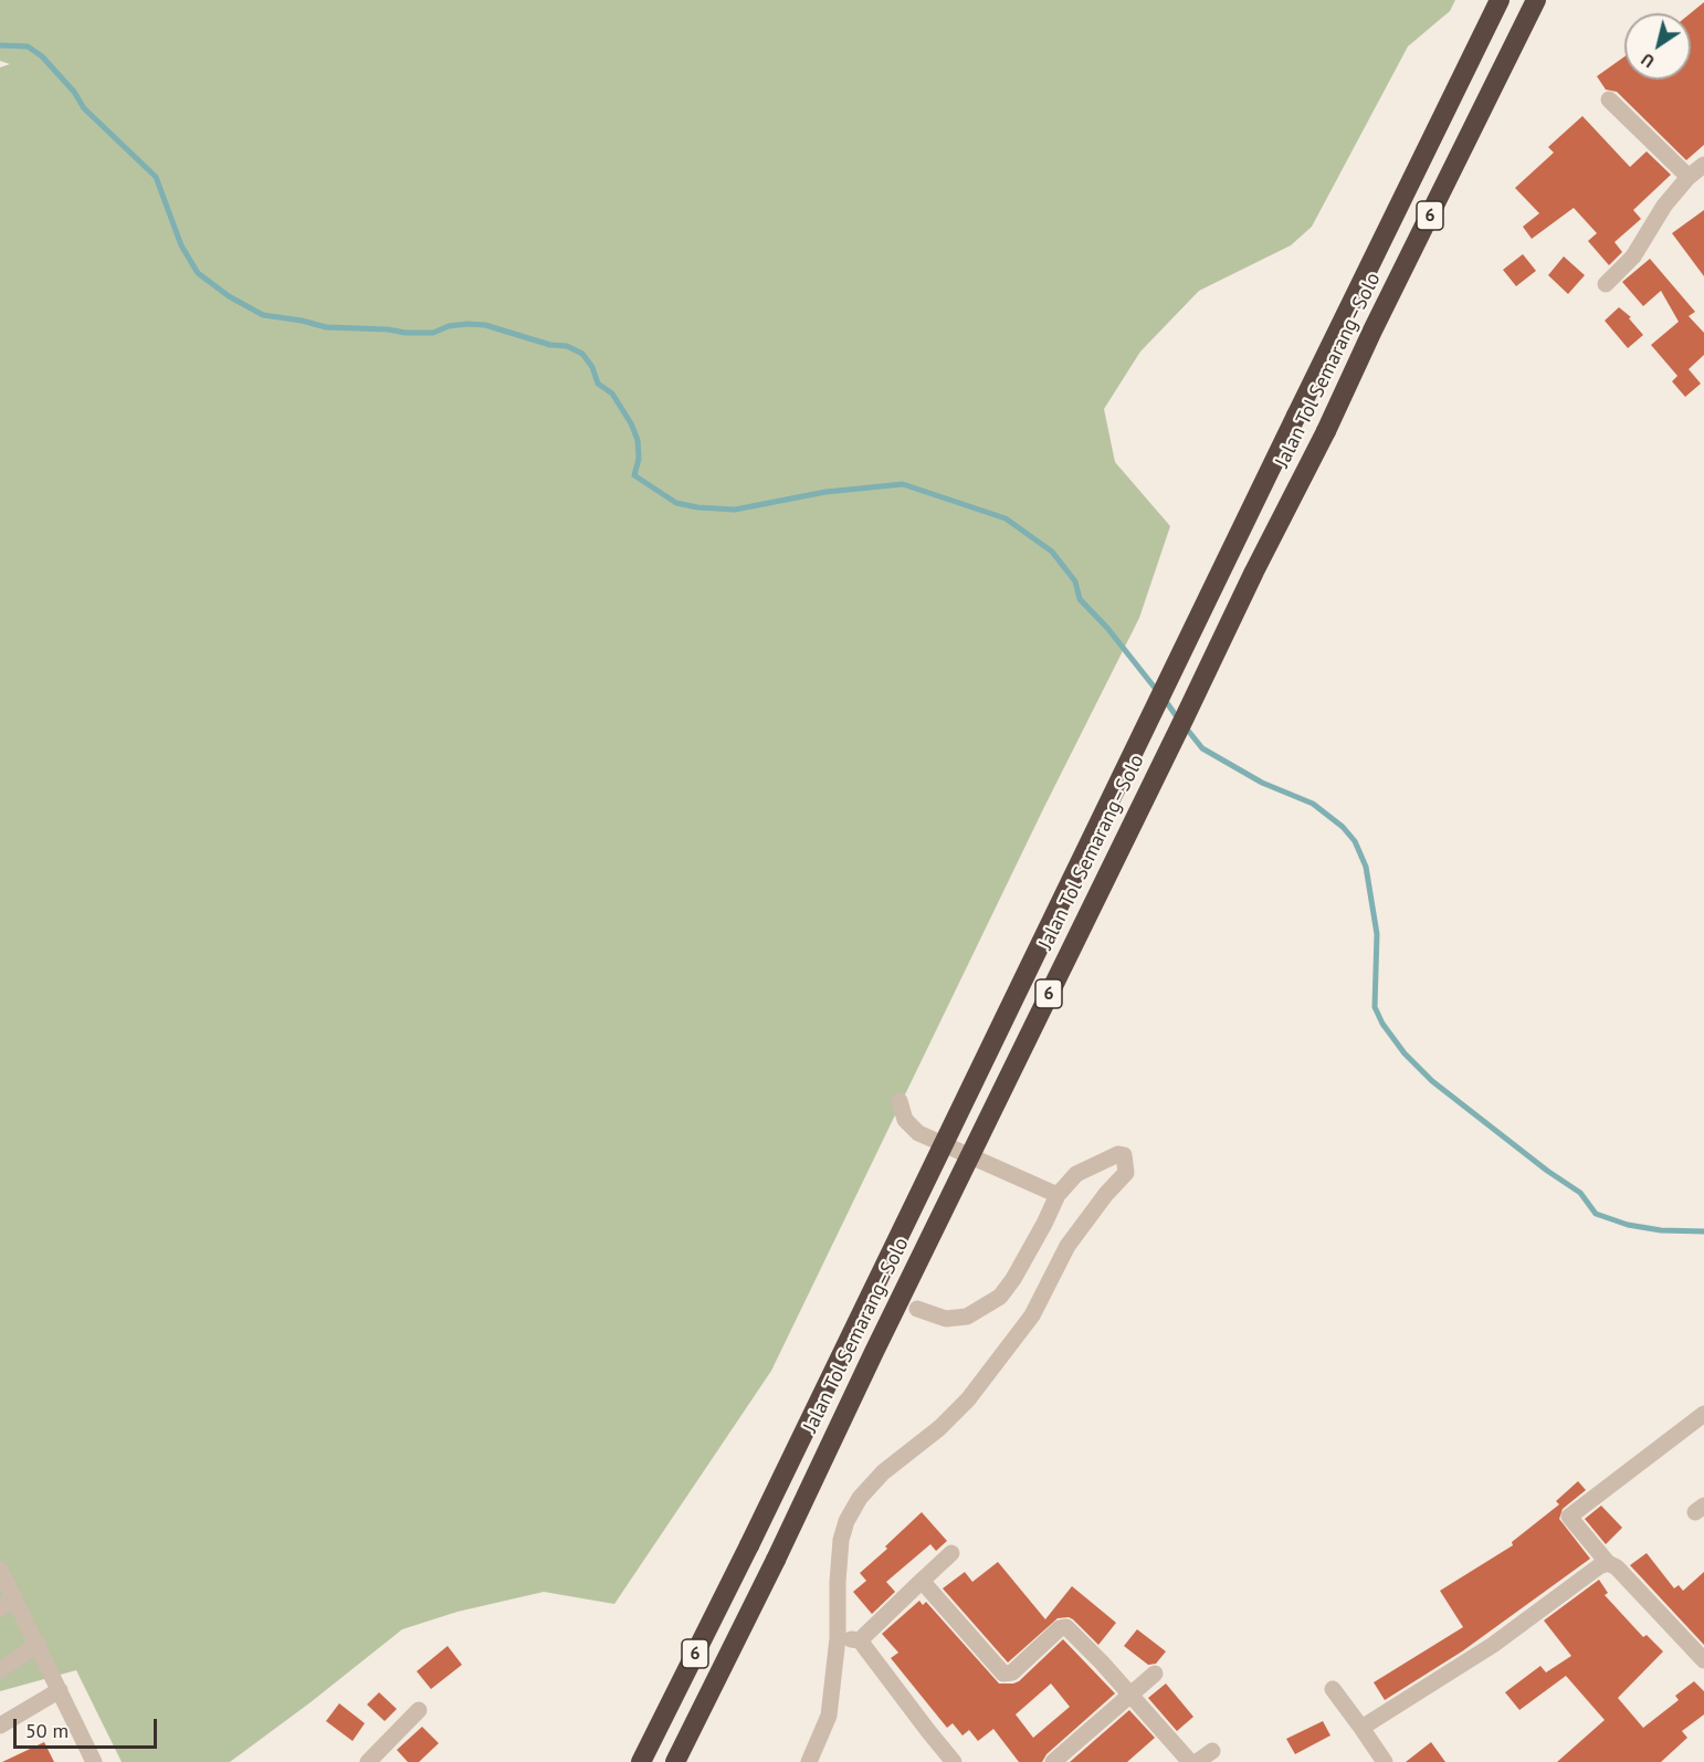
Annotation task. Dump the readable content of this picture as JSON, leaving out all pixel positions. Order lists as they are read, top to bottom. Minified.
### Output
{"streets":{"highway":["6","Jalan Tol Semarang–Solo"]},"scale_bar":"50 m","north":"bottom left"}
